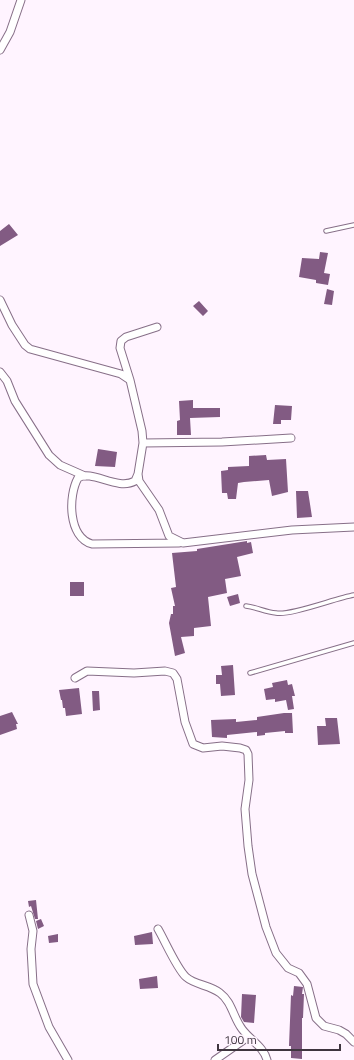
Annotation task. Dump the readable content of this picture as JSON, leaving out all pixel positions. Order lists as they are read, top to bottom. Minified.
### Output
{"scale_bar":"100 m"}
